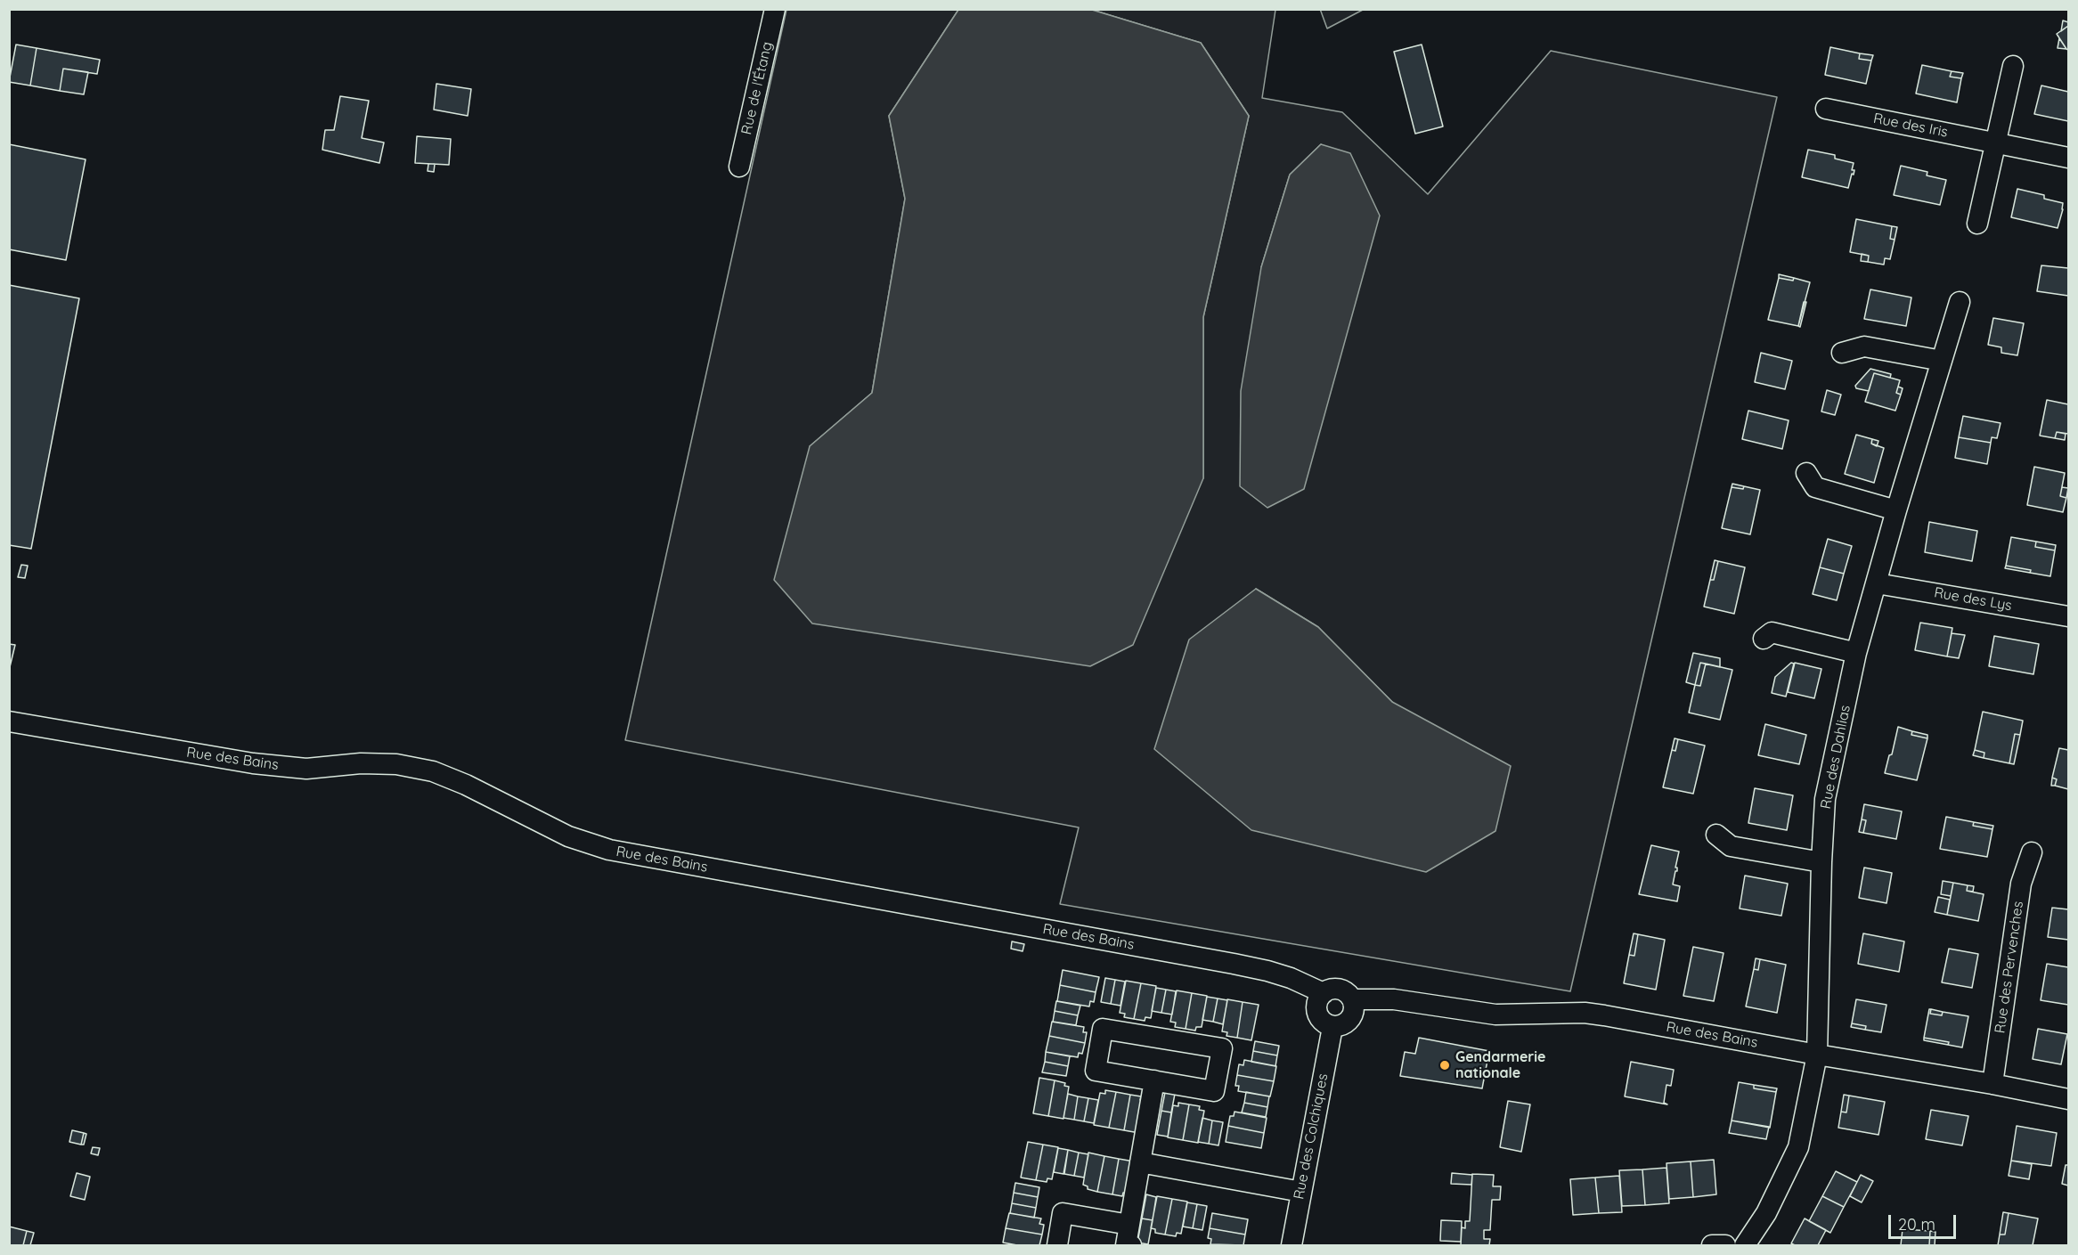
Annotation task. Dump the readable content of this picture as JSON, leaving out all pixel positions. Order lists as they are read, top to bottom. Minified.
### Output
{"streets":{"street":["Rue de l'Étang","Rue des Iris","Rue des Lys","Rue des Dahlias","Rue des Bains","Rue des Pervenches","Rue des Colchiques"]},"crossings":[["Rue des Lys","Rue des Dahlias"],["Rue des Dahlias","Rue des Bains"],["Rue des Bains","Rue des Pervenches"],["Rue des Bains","Rue des Colchiques"]],"places":["Gendarmerie nationale"],"scale_bar":"20 m"}
